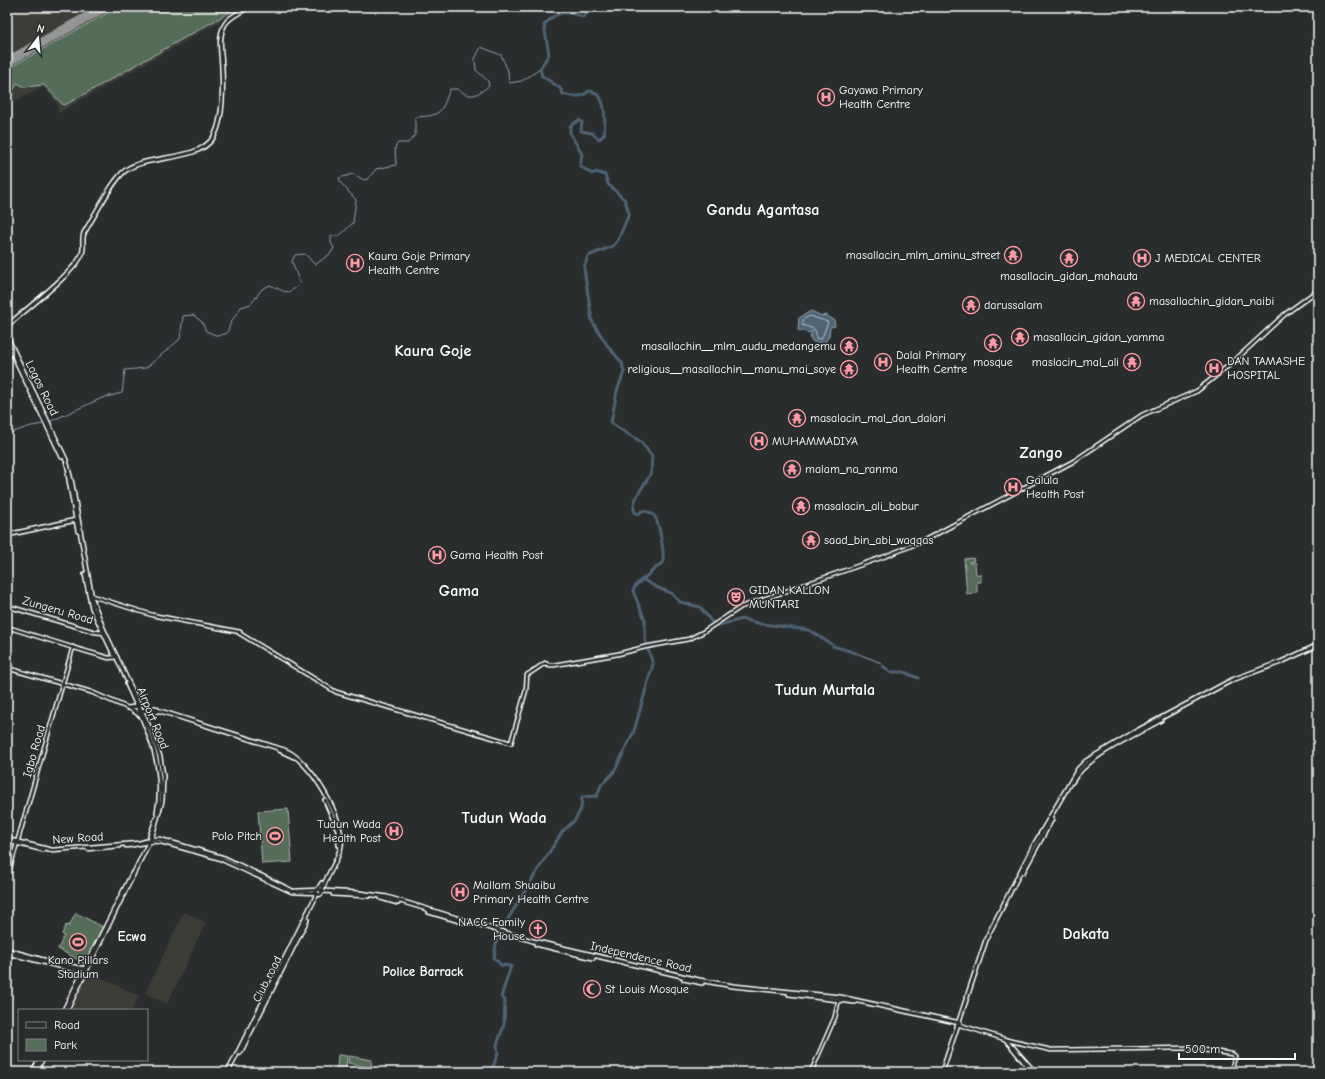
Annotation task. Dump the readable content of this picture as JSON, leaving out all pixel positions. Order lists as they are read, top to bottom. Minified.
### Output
{"streets":{"main road":["Lagos Road","Airport Road","Independence Road"],"street":["Zungeru Road","Igbo Road","New Road"]},"crossings":[["Lagos Road","Airport Road"],["Zungeru Road","Airport Road"],["Airport Road","New Road"],["Igbo Road","New Road"],["New Road","Independence Road"]],"districts":["Gandu Agantasa","Kaura Goje","Zango","Gama","Tudun Murtala","Tudun Wada","Dakata","Ecwa","Police Barrack"],"places":{"hospital":["Gayawa Primary Health Centre","J MEDICAL CENTER","Kaura Goje Primary Health Centre","Dalal Primary Health Centre","DAN TAMASHE HOSPITAL","MUHAMMADIYA","Galula Health Post","Gama Health Post","Tudun Wada Health Post","Mallam Shuaibu Primary Health Centre"],"temple":["masallacin_mlm_aminu_street","masallacin_gidan_mahauta","masallachin_gidan_naibi","darussalam","masallacin_gidan_yamma","mosque","masallachin__mlm_audu_medangemu","maslacin_mal_ali","religious__masallachin__manu_mai_soye","masalacin_mal_dan_dalari","malam_na_ranma","masalacin_ali_babur","saad_bin_abi_waqqas"],"theatre":["GIDAN KALLON MUNTARI"],"sports":["Polo Pitch","Kano Pillars Stadium"],"church":["NACC Family House"],"mosque":["St Louis Mosque"]},"legend":["Road","Park"],"scale_bar":"500 m","north":"top"}
